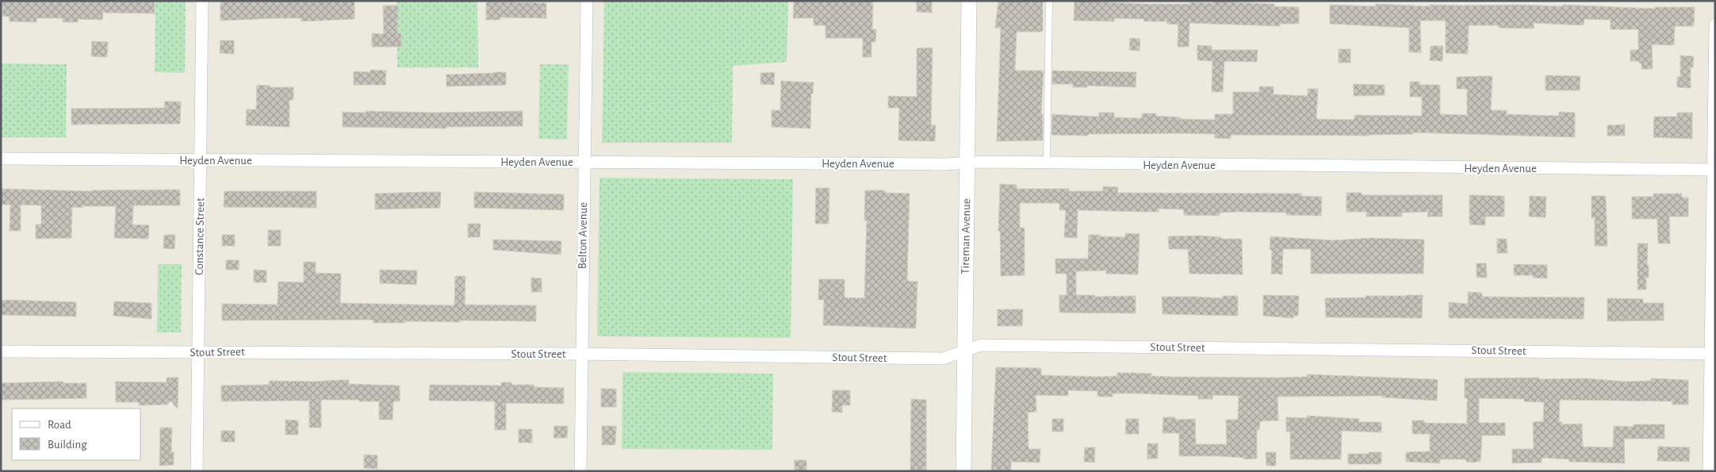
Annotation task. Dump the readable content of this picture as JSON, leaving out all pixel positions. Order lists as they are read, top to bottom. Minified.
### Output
{"streets":{"street":["Heyden Avenue","Belton Avenue","Constance Street","Tireman Avenue","Stout Street"]},"crossings":[["Heyden Avenue","Belton Avenue"],["Heyden Avenue","Constance Street"],["Heyden Avenue","Tireman Avenue"],["Belton Avenue","Stout Street"],["Constance Street","Stout Street"],["Tireman Avenue","Stout Street"]],"legend":["Road","Building"]}
